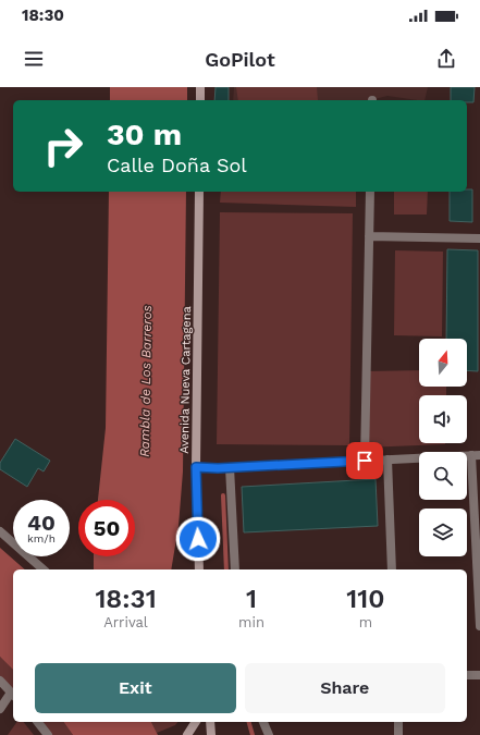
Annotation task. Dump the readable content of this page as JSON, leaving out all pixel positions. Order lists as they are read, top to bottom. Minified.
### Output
{"streets":{"main road":["Avenida Nueva Cartagena"]},"water":["Rambla de Los Barreros"],"north":"top","page":{"status":"18:30","header":"GoPilot","turn":["30 m","Calle Doña Sol"],"speed":"40 km/h","limit":"50","eta":["18:31","Arrival","1","min","110","m"],"buttons":["Exit","Share"]}}
